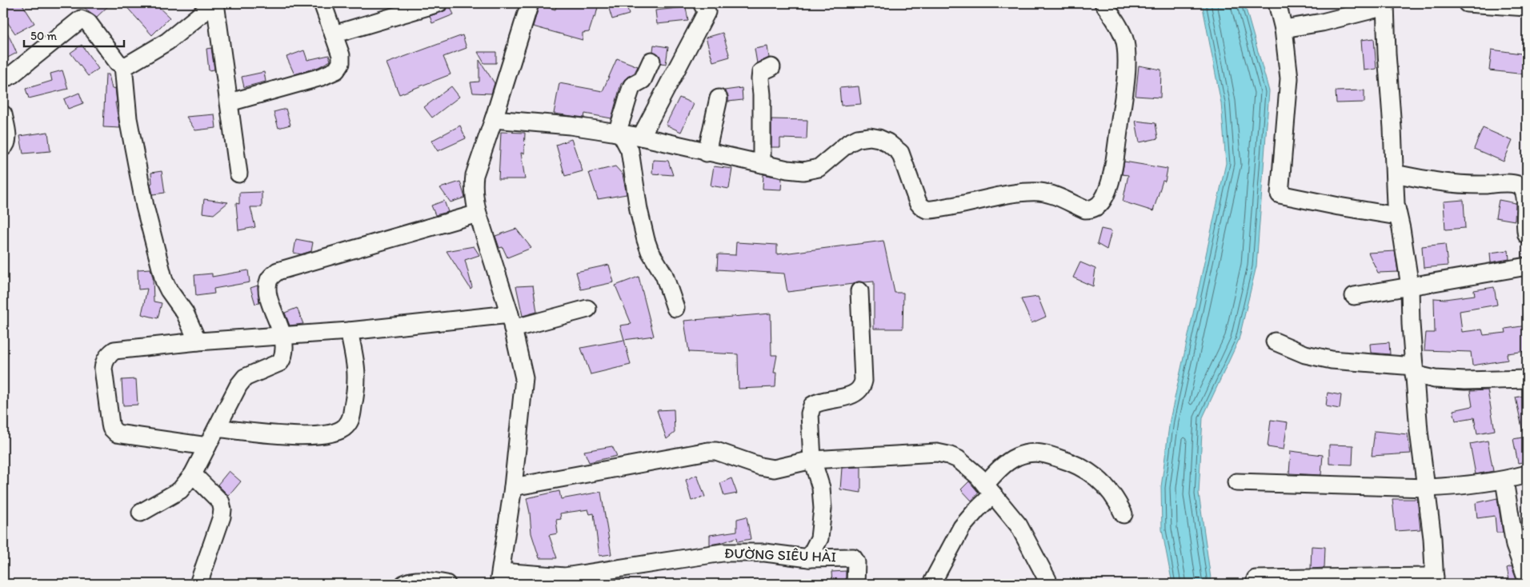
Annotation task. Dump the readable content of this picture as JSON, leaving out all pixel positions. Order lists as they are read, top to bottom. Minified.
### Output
{"streets":{"street":["ĐƯỜNG SIÊU HÀI"]},"scale_bar":"50 m"}
